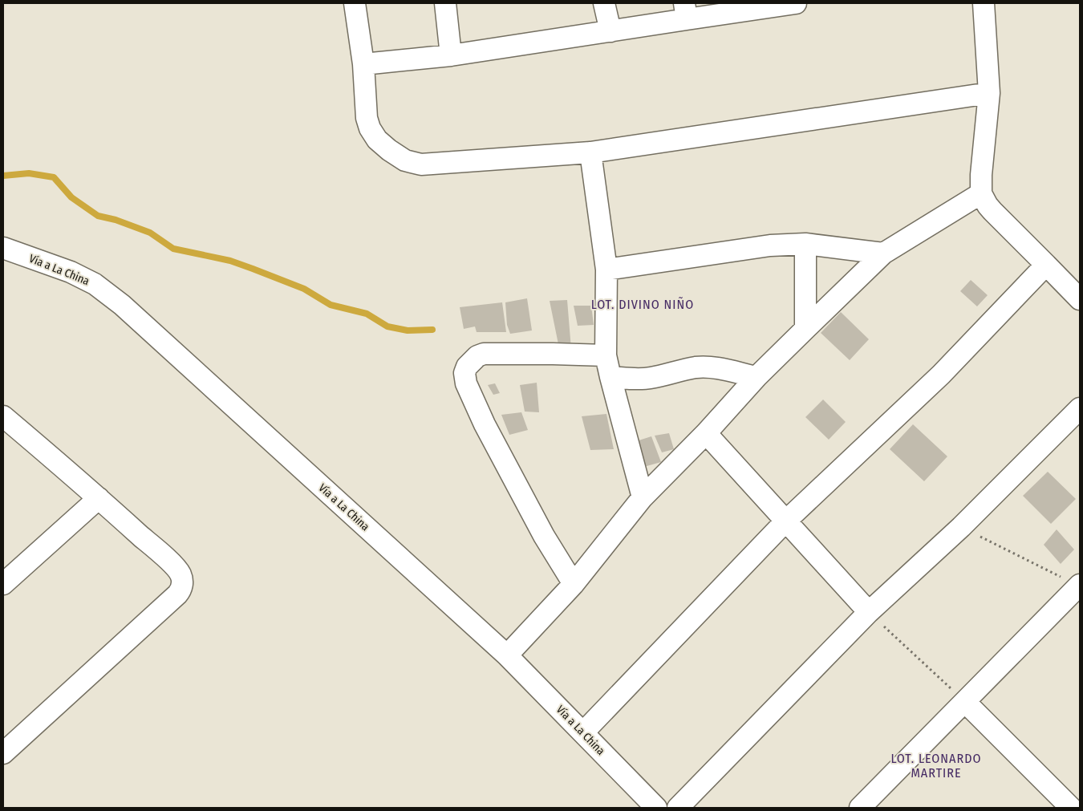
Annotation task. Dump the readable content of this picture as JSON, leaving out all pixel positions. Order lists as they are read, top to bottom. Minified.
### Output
{"streets":{"street":["Vía a La China"]},"districts":["LOT. DIVINO NIÑO","LOT. LEONARDO MARTIRE"]}
